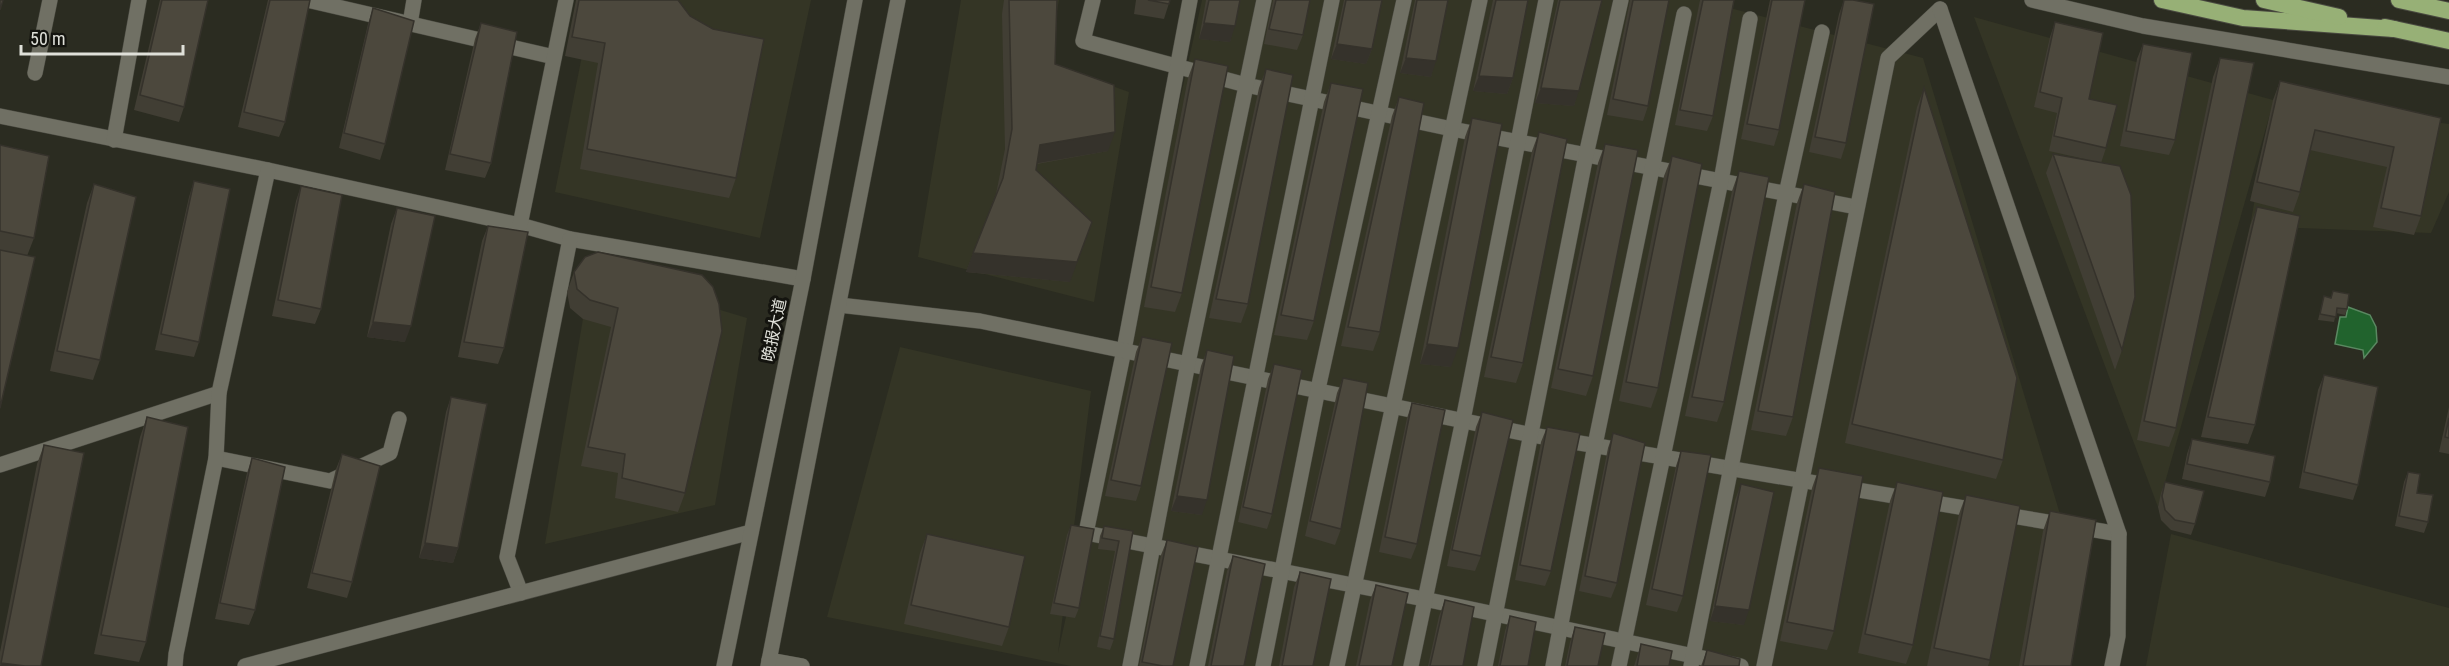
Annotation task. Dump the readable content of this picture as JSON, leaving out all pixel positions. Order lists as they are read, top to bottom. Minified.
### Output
{"streets":{"street":["晚报大道"]},"scale_bar":"50 m"}
